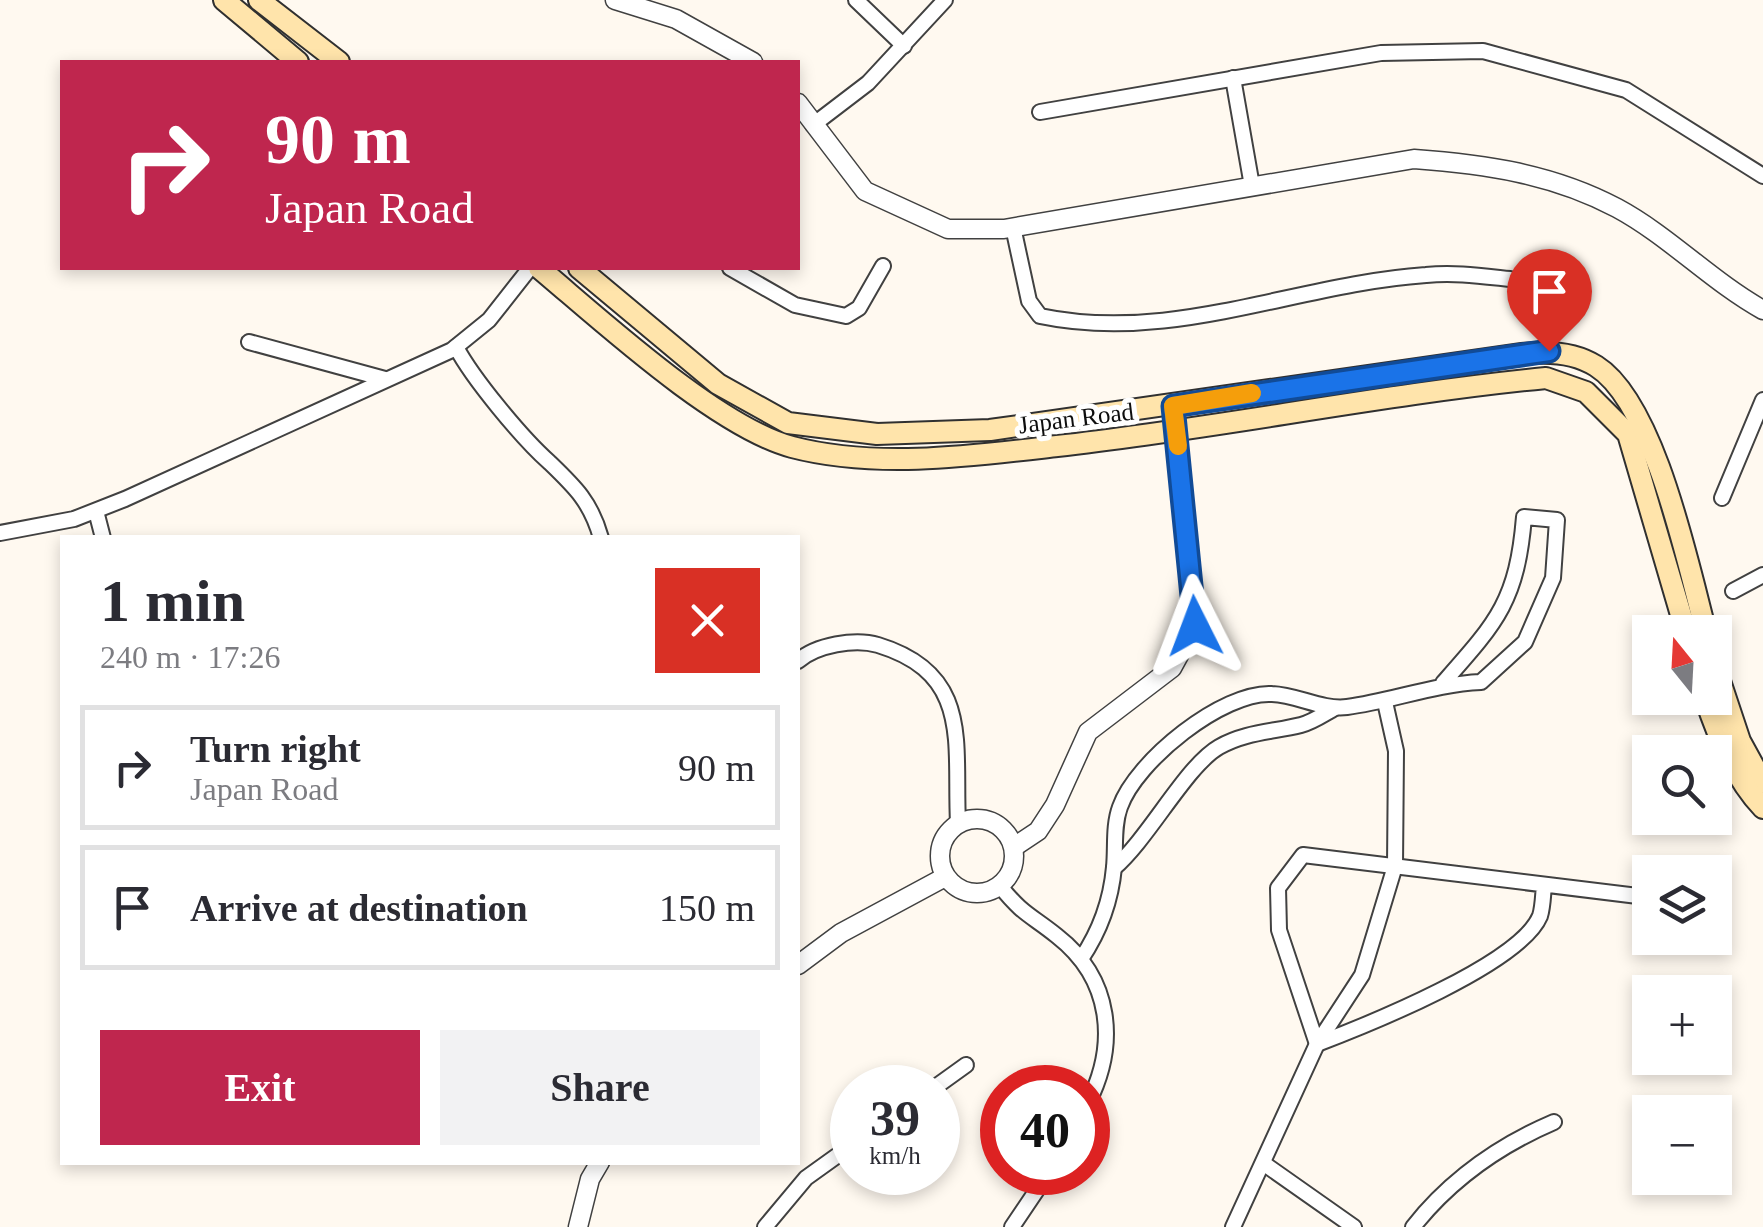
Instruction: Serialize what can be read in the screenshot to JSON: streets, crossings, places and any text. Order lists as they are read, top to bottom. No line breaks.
{"streets":{"main road":["Japan Road"]},"north":"top","page":{"turn":["90 m","Japan Road"],"heading":["1 min","240 m · 17:26"],"map_buttons":["+","−"],"list":[{"name":"Turn right","note":"Japan Road","value":"90 m"},{"name":"Arrive at destination","value":"150 m"}],"buttons":["Exit","Share"],"speed":"39 km/h","limit":"40"}}
